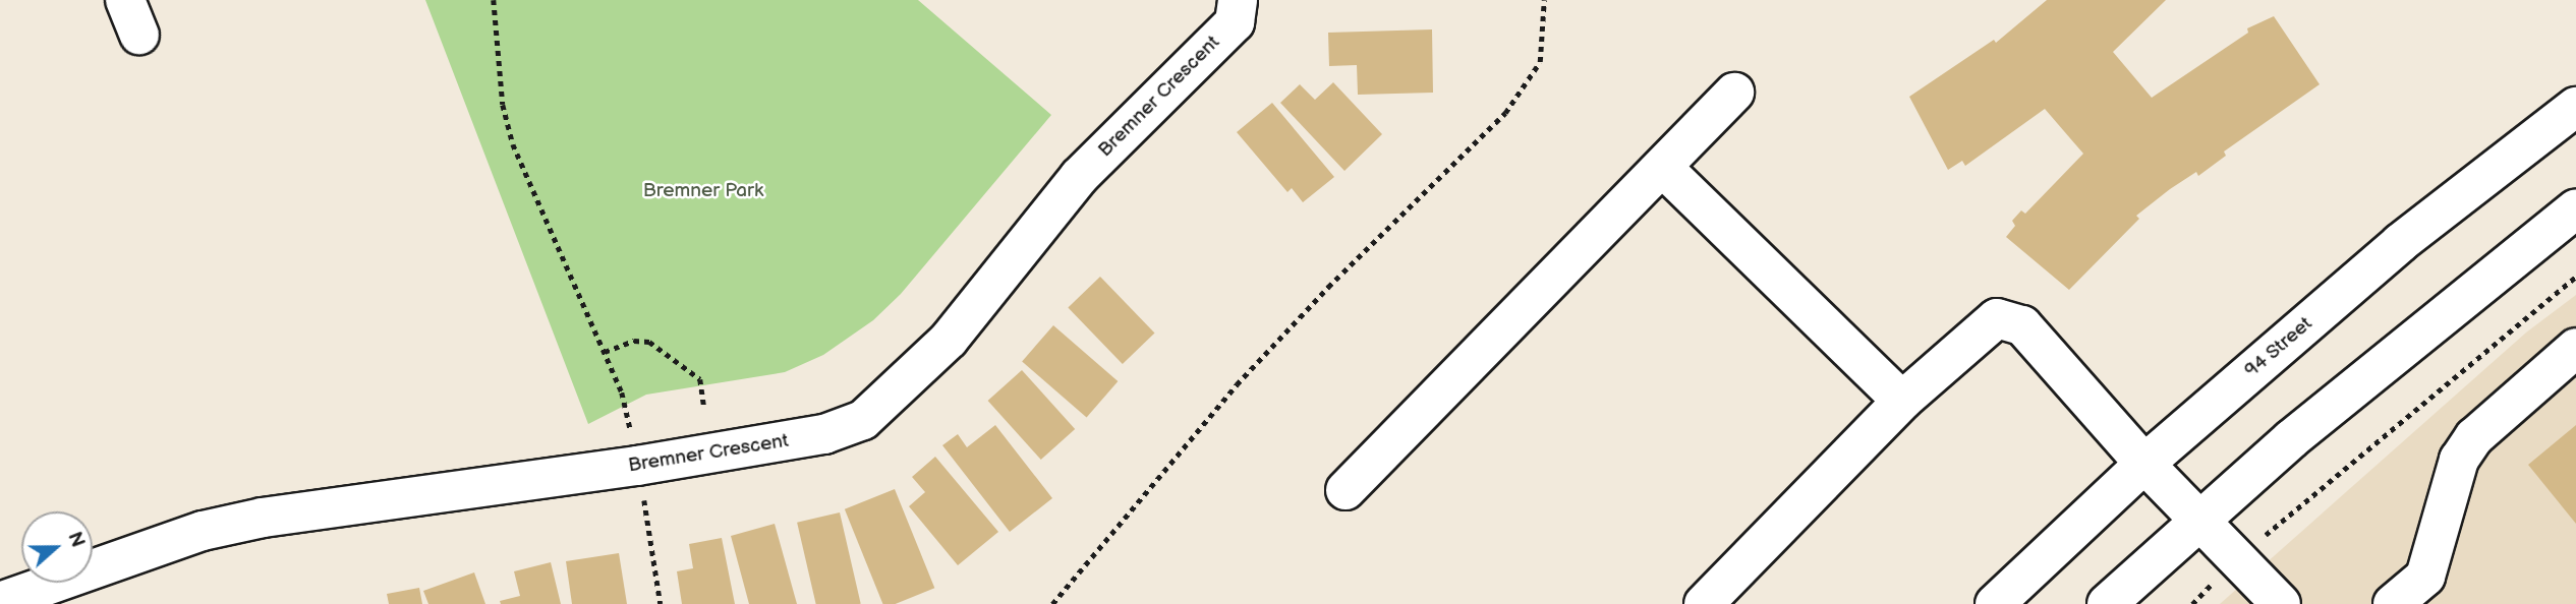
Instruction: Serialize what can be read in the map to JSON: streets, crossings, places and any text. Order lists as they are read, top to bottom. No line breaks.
{"streets":{"street":["Bremner Crescent","94 Street"]},"parks":["Bremner Park"],"north":"right"}
